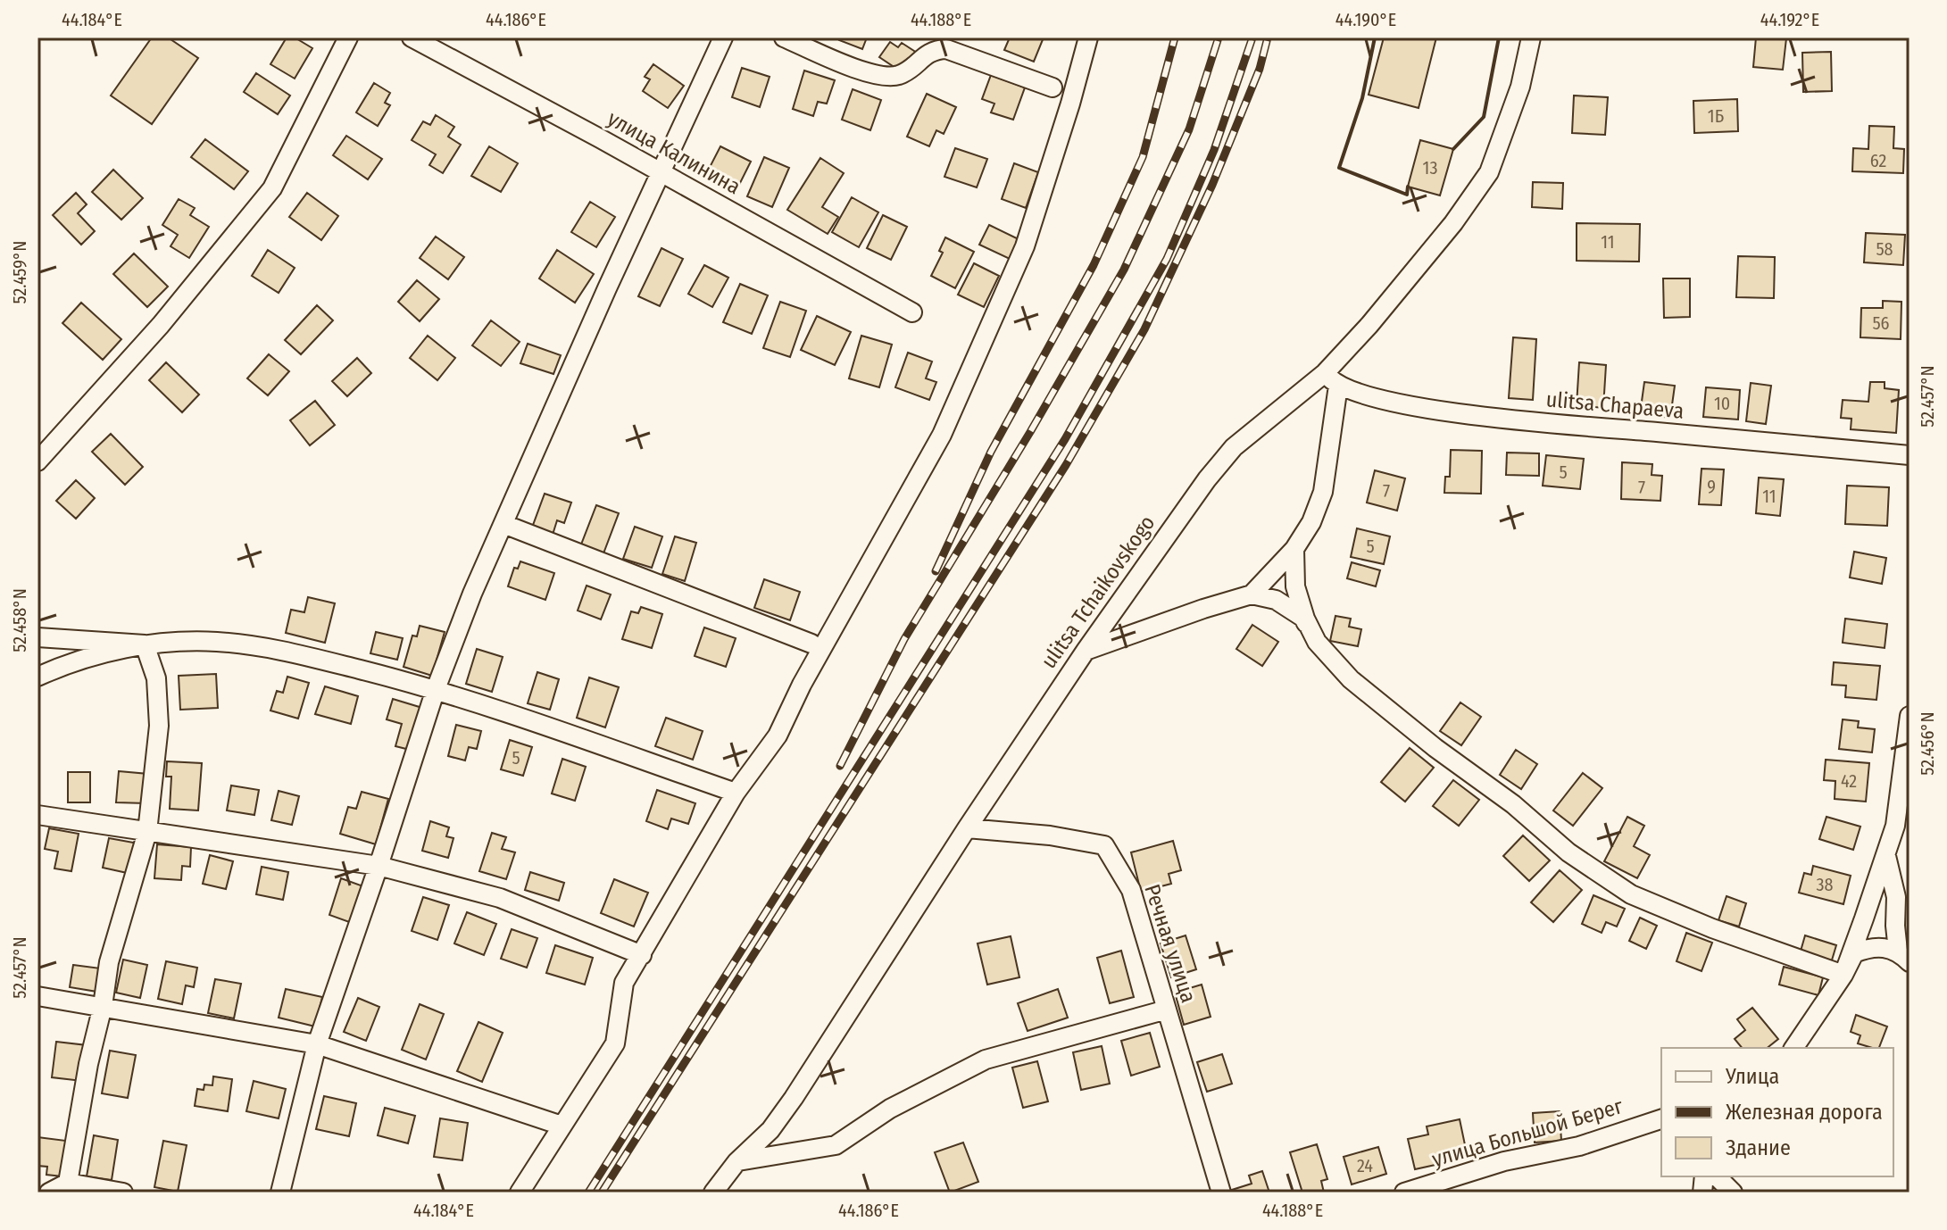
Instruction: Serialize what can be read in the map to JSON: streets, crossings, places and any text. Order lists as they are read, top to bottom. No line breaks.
{"streets":{"street":["улица Калинина","ulitsa Chapaeva","ulitsa Tchaikovskogo","Речная улица","улица Большой Берег"]},"crossings":[["ulitsa Chapaeva","ulitsa Tchaikovskogo"],["ulitsa Tchaikovskogo","Речная улица"]],"house_numbers":["1Б","62","13","11","58","56","10","5","9","7","7","11","5","5","42","38","24"],"legend":["Улица","Железная дорога","Здание"],"coordinates":["44.184°E","44.186°E","44.188°E","44.190°E","44.192°E","52.459°N","52.457°N","52.458°N","52.456°N"]}
